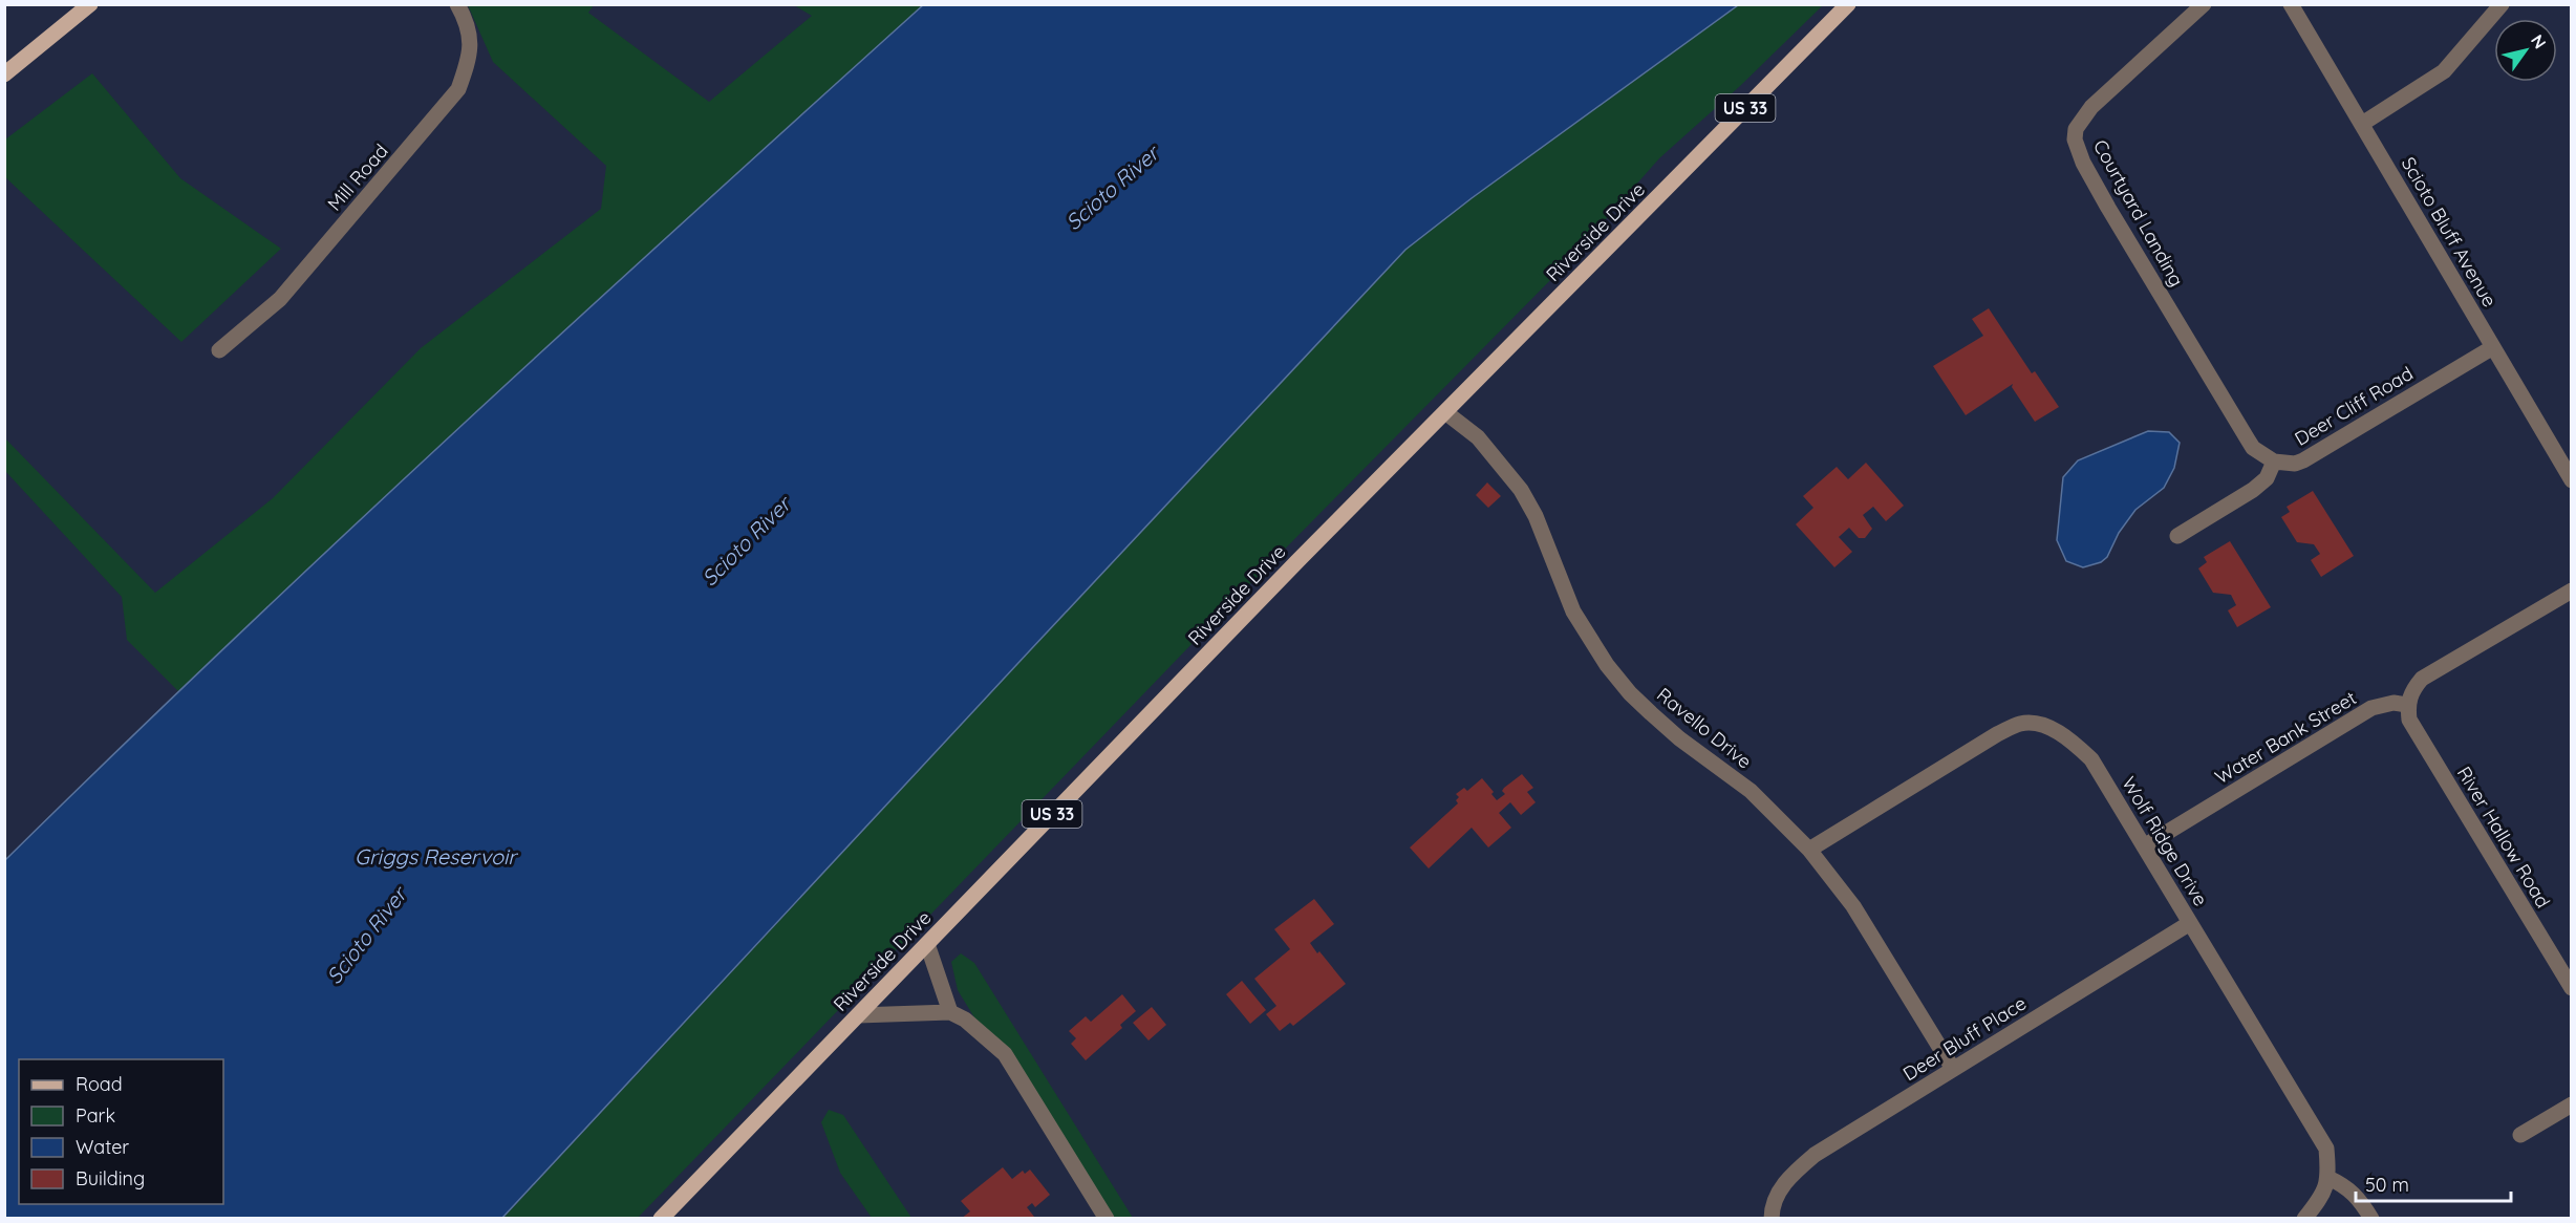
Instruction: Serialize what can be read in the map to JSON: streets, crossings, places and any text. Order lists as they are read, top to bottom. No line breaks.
{"streets":{"main road":["US 33","Riverside Drive"],"street":["Mill Road","Courtyard Landing","Scioto Bluff Avenue","Deer Cliff Road","Ravello Drive","Water Bank Street","River Hallow Road","Wolf Ridge Drive","Deer Bluff Place"]},"crossings":[["Courtyard Landing","Deer Cliff Road"],["Riverside Drive","Ravello Drive"],["Scioto Bluff Avenue","Deer Cliff Road"],["Ravello Drive","Wolf Ridge Drive"],["Ravello Drive","Deer Bluff Place"],["Water Bank Street","River Hallow Road"],["Water Bank Street","Wolf Ridge Drive"],["Wolf Ridge Drive","Deer Bluff Place"]],"water":["Scioto River","Griggs Reservoir"],"legend":["Road","Park","Water","Building"],"scale_bar":"50 m","north":"top right"}
